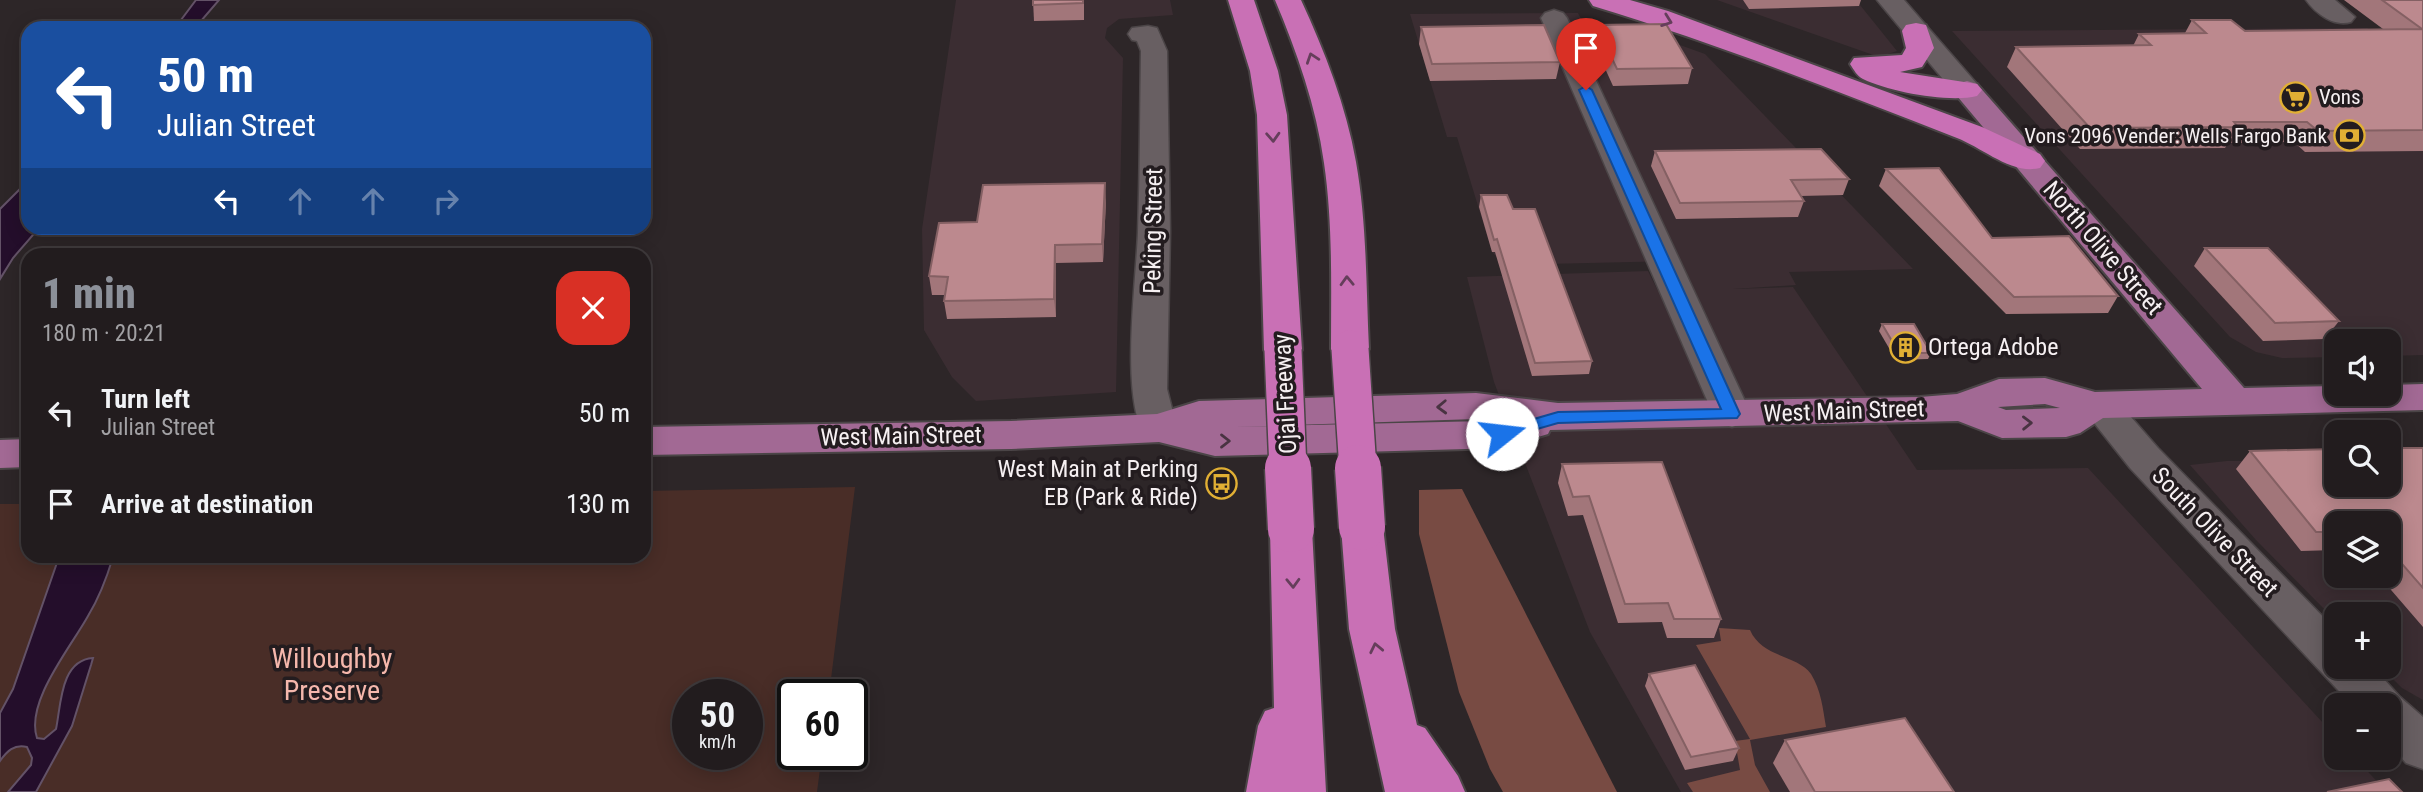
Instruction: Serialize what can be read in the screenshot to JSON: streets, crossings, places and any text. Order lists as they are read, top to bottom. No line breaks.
{"streets":{"highway":["Ojai Freeway"],"main road":["North Olive Street","West Main Street"],"street":["Peking Street","South Olive Street"]},"crossings":[["Peking Street","West Main Street"],["North Olive Street","West Main Street"],["West Main Street","South Olive Street"]],"parks":["Willoughby Preserve"],"places":{"supermarket":["Vons"],"bank":["Vons 2096 Vender: Wells Fargo Bank"],"building":["Ortega Adobe"],"bus stop":["West Main at Perking EB (Park & Ride)"]},"page":{"turn":["50 m","Julian Street"],"heading":["1 min","180 m · 20:21"],"map_buttons":["+","−"],"list":[{"name":"Turn left","note":"Julian Street","value":"50 m"},{"name":"Arrive at destination","value":"130 m"}],"speed":"50 km/h","limit":"60"}}
